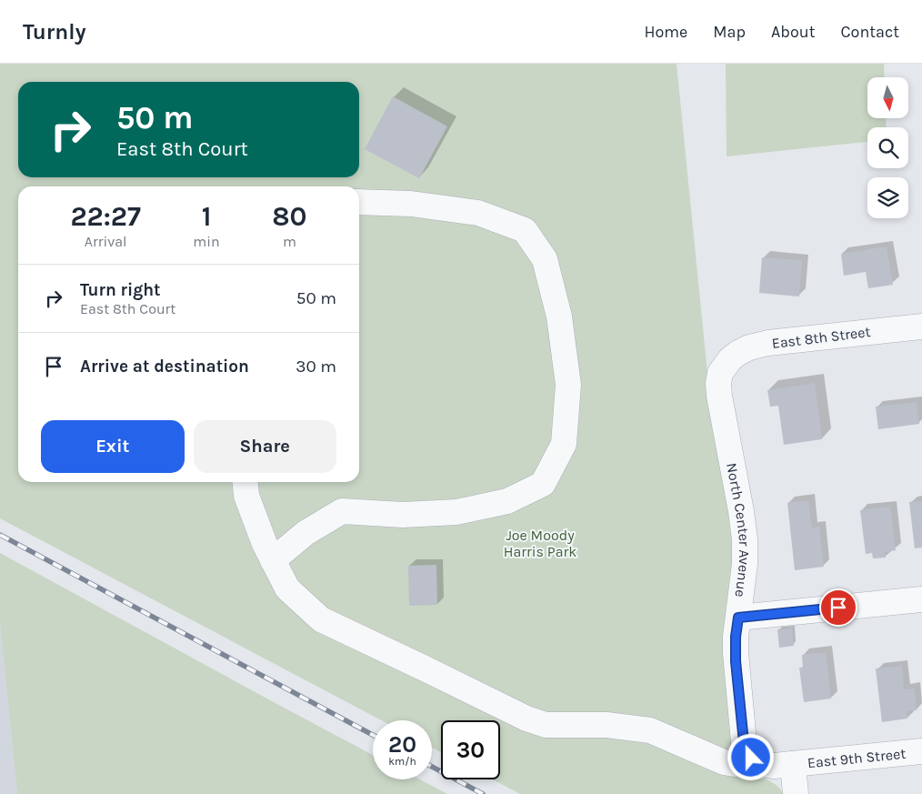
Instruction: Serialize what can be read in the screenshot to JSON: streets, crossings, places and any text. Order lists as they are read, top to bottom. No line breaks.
{"streets":{"street":["East 8th Street","North Center Avenue","East 9th Street"]},"crossings":[["East 8th Street","North Center Avenue"]],"parks":["Joe Moody Harris Park"],"north":"bottom","page":{"header":"Turnly","nav":["Home","Map","About","Contact"],"turn":["50 m","East 8th Court"],"eta":["22:27","Arrival","1","min","80","m"],"list":[{"name":"Turn right","note":"East 8th Court","value":"50 m"},{"name":"Arrive at destination","value":"30 m"}],"buttons":["Exit","Share"],"speed":"20 km/h","limit":"30"}}
